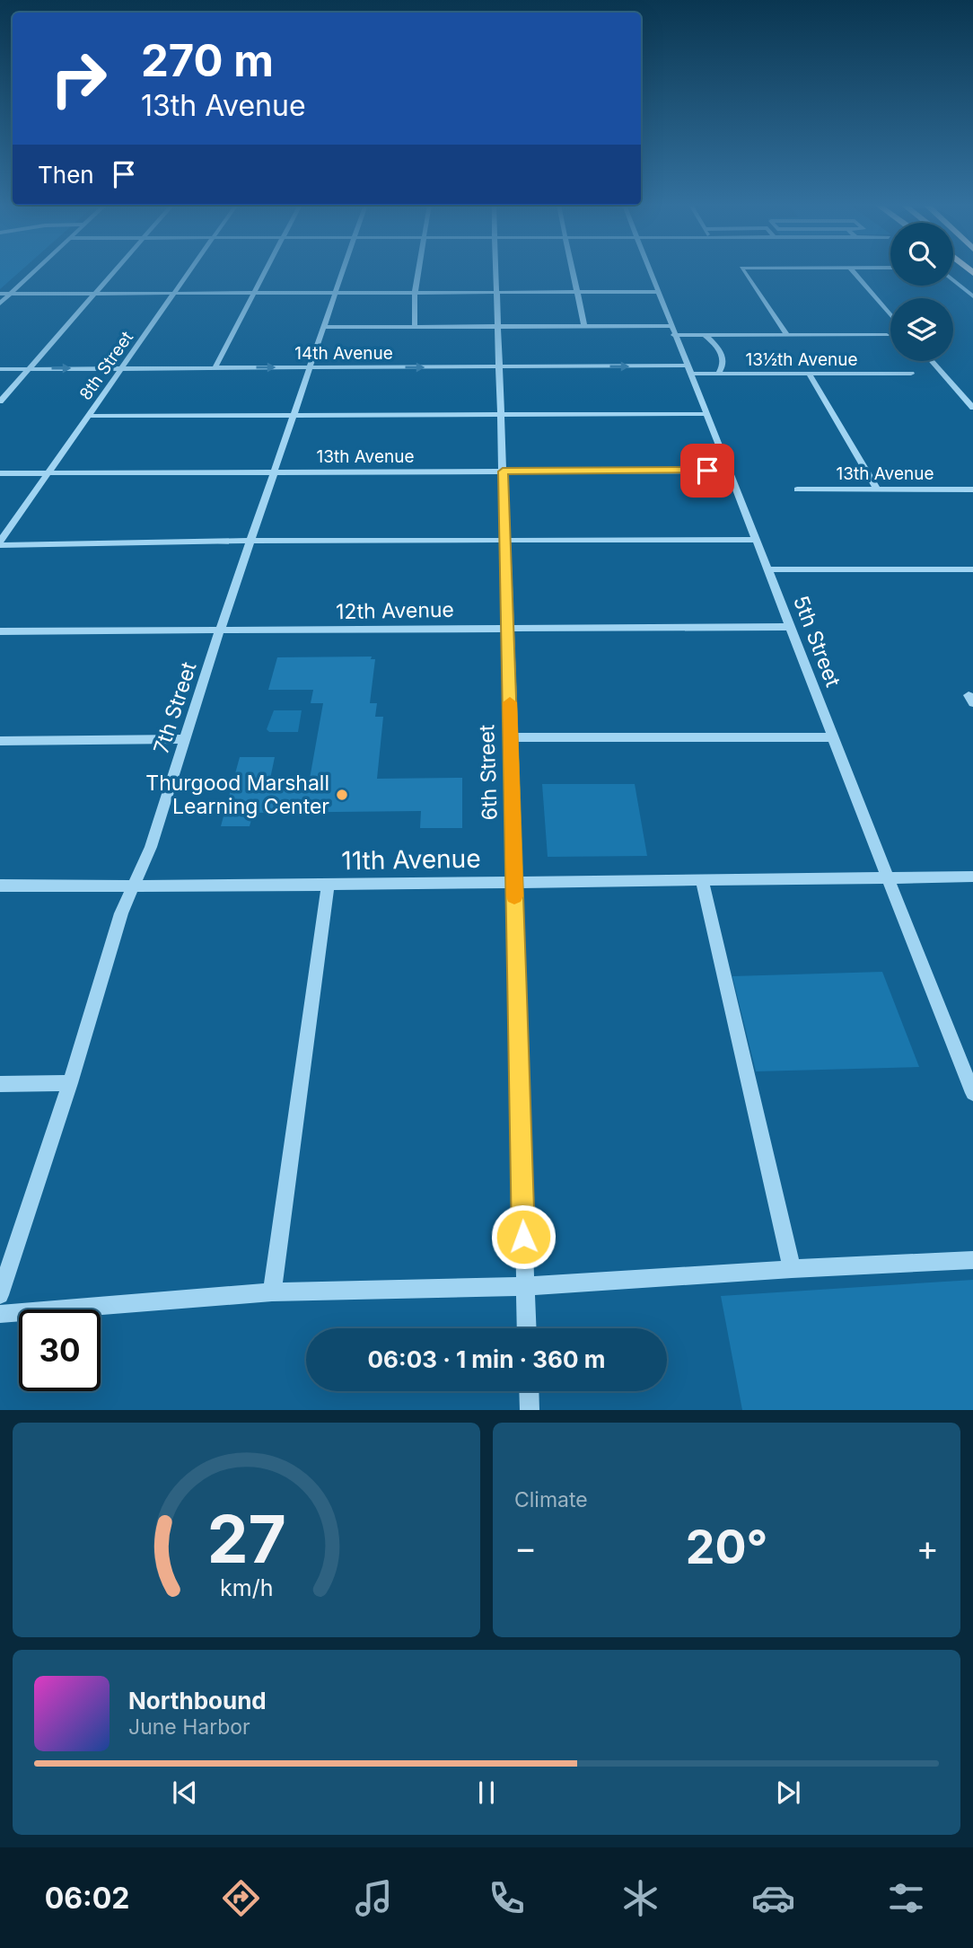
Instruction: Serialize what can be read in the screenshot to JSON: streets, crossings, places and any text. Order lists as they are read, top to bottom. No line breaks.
{"streets":{"street":["14th Avenue","13½th Avenue","8th Street","13th Avenue","12th Avenue","5th Street","7th Street","6th Street","11th Avenue"]},"crossings":[["14th Avenue","13½th Avenue"],["14th Avenue","8th Street"],["14th Avenue","5th Street"],["14th Avenue","7th Street"],["14th Avenue","6th Street"],["13½th Avenue","5th Street"],["8th Street","13th Avenue"],["13th Avenue","5th Street"],["13th Avenue","7th Street"],["13th Avenue","6th Street"],["12th Avenue","5th Street"],["12th Avenue","7th Street"],["12th Avenue","6th Street"],["5th Street","11th Avenue"],["7th Street","11th Avenue"],["6th Street","11th Avenue"]],"places":["Thurgood Marshall Learning Center"],"page":{"turn":["270 m","13th Avenue"],"then":"Then","limit":"30","trip":"06:03 · 1 min · 360 m","tile":"Climate","heat":["−","20°","+"],"song":["Northbound","June Harbor"],"tabs":"06:02","gauge":["27","km/h"]}}
